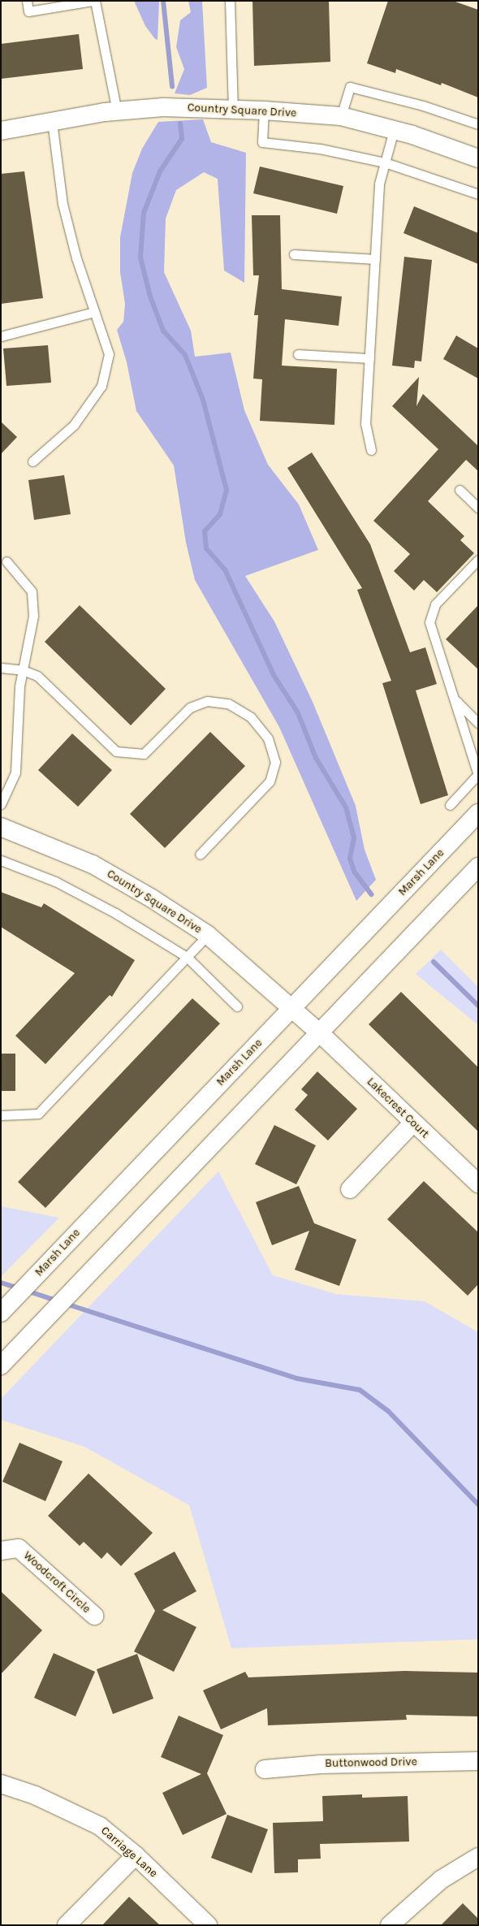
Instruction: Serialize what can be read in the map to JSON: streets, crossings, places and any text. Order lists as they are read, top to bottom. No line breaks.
{"streets":{"street":["Country Square Drive","Marsh Lane","Lakecrest Court","Woodcroft Circle","Buttonwood Drive","Carriage Lane"]},"crossings":[["Country Square Drive","Marsh Lane"],["Country Square Drive","Lakecrest Court"]]}
